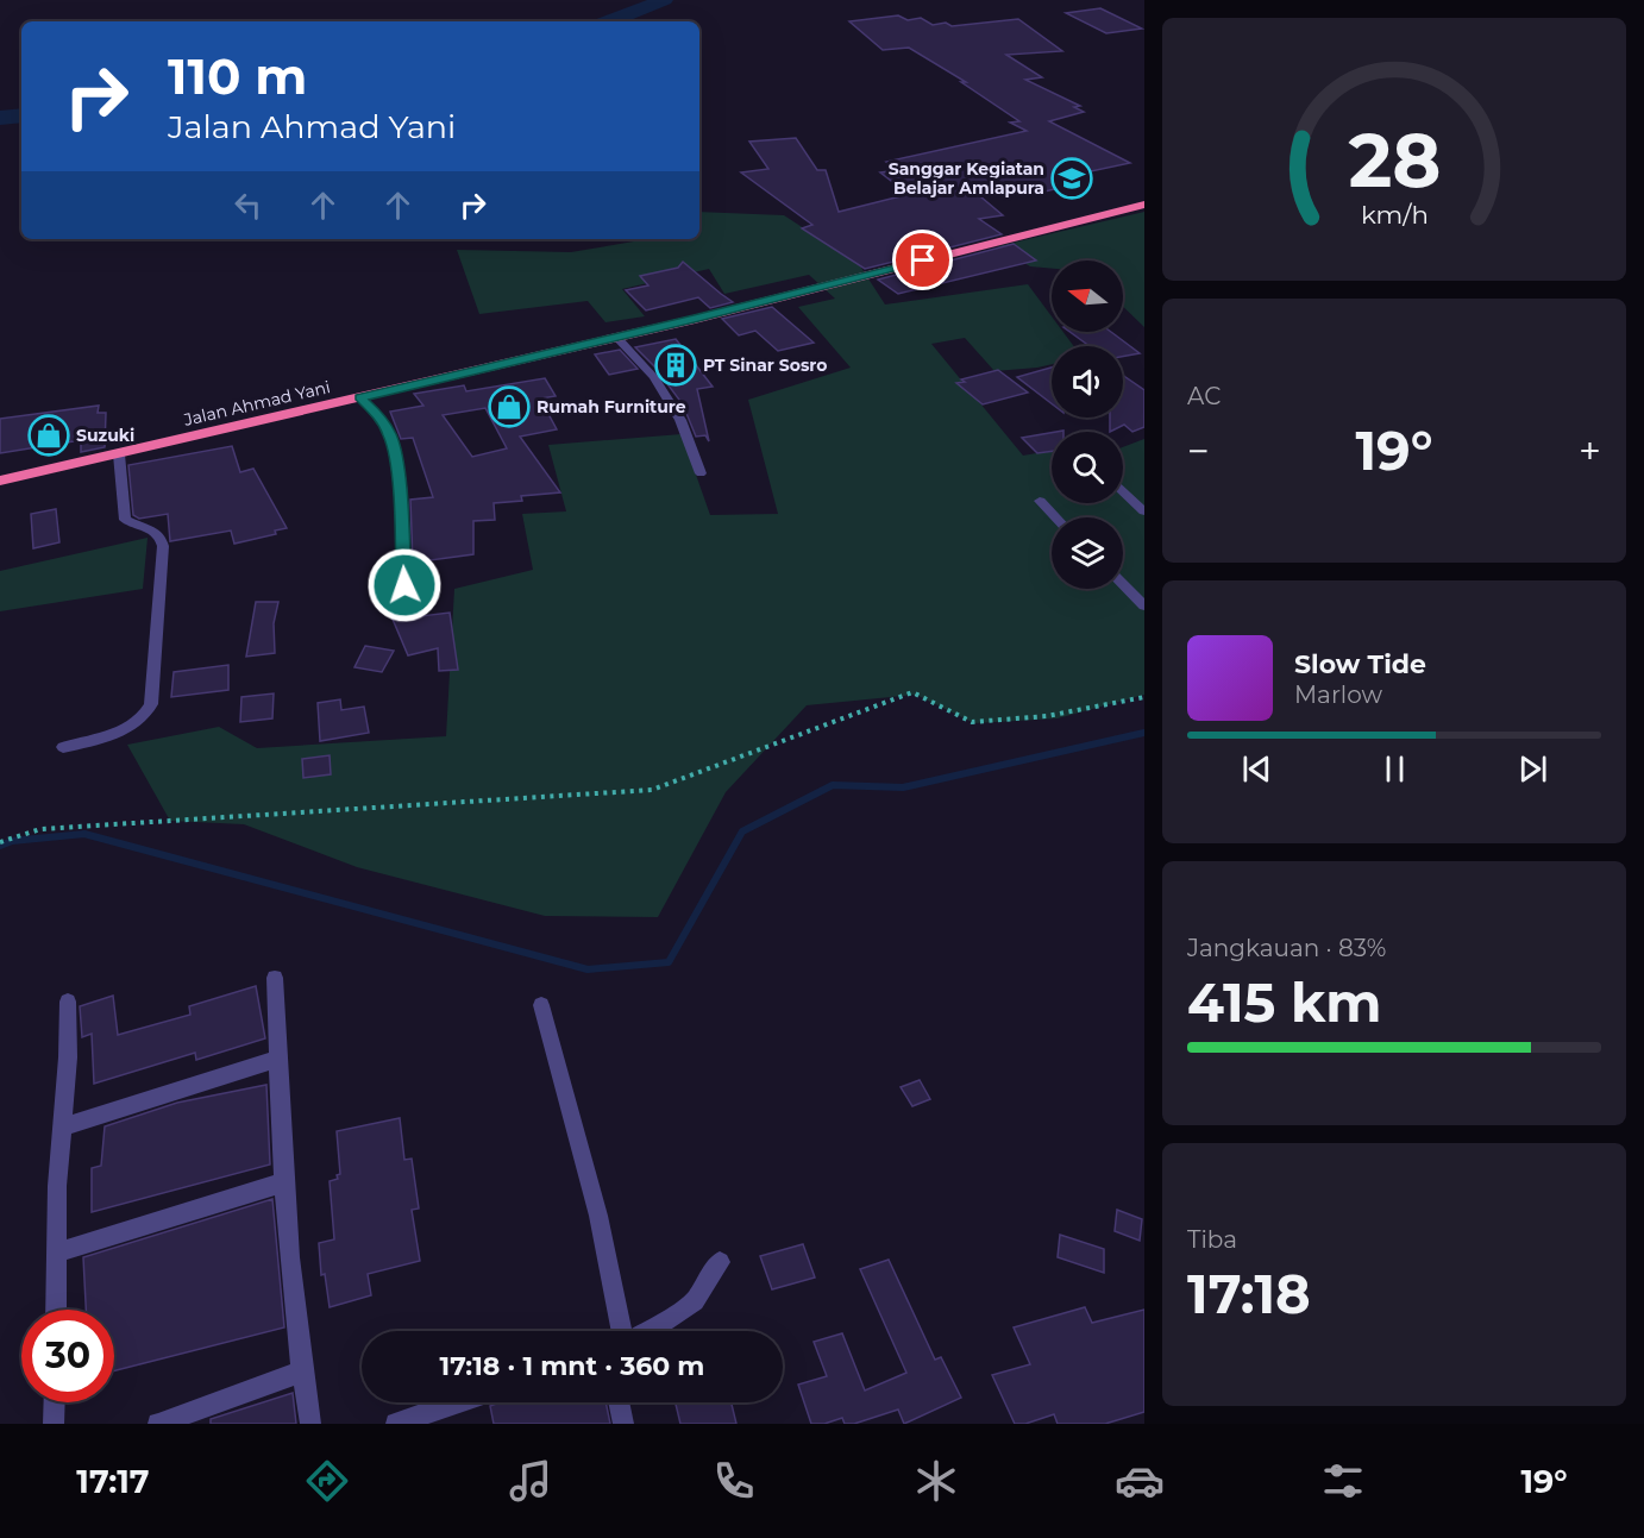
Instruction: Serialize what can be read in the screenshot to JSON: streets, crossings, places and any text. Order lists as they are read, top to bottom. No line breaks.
{"streets":{"highway":["Jalan Ahmad Yani"]},"places":{"school or university":["Sanggar Kegiatan Belajar Amlapura"],"building":["PT Sinar Sosro"],"shop":["Rumah Furniture","Suzuki"]},"north":"left","page":{"turn":["110 m","Jalan Ahmad Yani"],"tile":["AC",["Jangkauan · 83%","415 km"],["Tiba","17:18"]],"heat":["−","19°","+"],"song":["Slow Tide","Marlow"],"limit":"30","trip":"17:18 · 1 mnt · 360 m","tabs":["17:17","19°"],"gauge":["28","km/h"]}}
